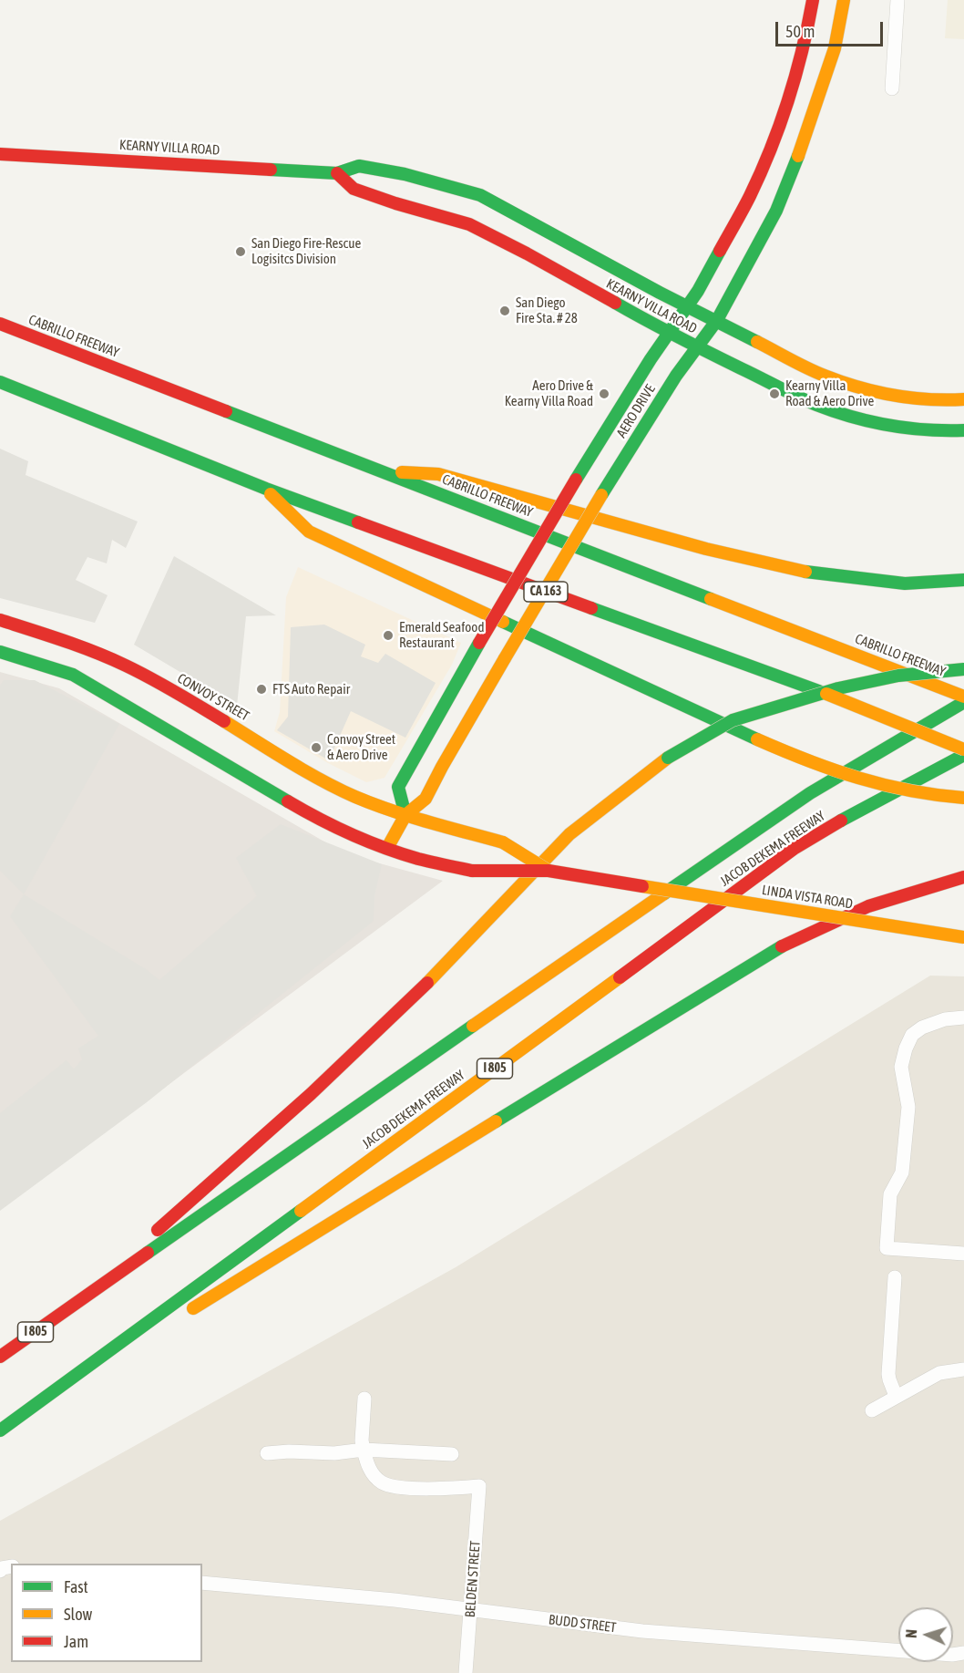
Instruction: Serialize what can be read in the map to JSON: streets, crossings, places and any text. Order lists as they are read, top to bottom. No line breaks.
{"streets":{"main road":["KEARNY VILLA ROAD","CABRILLO FREEWAY","AERO DRIVE","CA 163","CONVOY STREET","JACOB DEKEMA FREEWAY","LINDA VISTA ROAD","I 805"],"street":["BELDEN STREET","BUDD STREET"]},"crossings":[["KEARNY VILLA ROAD","AERO DRIVE"],["AERO DRIVE","CONVOY STREET"],["AERO DRIVE","LINDA VISTA ROAD"],["CONVOY STREET","LINDA VISTA ROAD"],["BELDEN STREET","BUDD STREET"]],"places":["San Diego Fire-Rescue Logisitcs Division","San Diego Fire Sta. # 28","Aero Drive & Kearny Villa Road","Kearny Villa Road & Aero Drive","Emerald Seafood Restaurant","FTS Auto Repair","Convoy Street & Aero Drive"],"legend":["Fast","Slow","Jam"],"scale_bar":"50 m","north":"left"}
